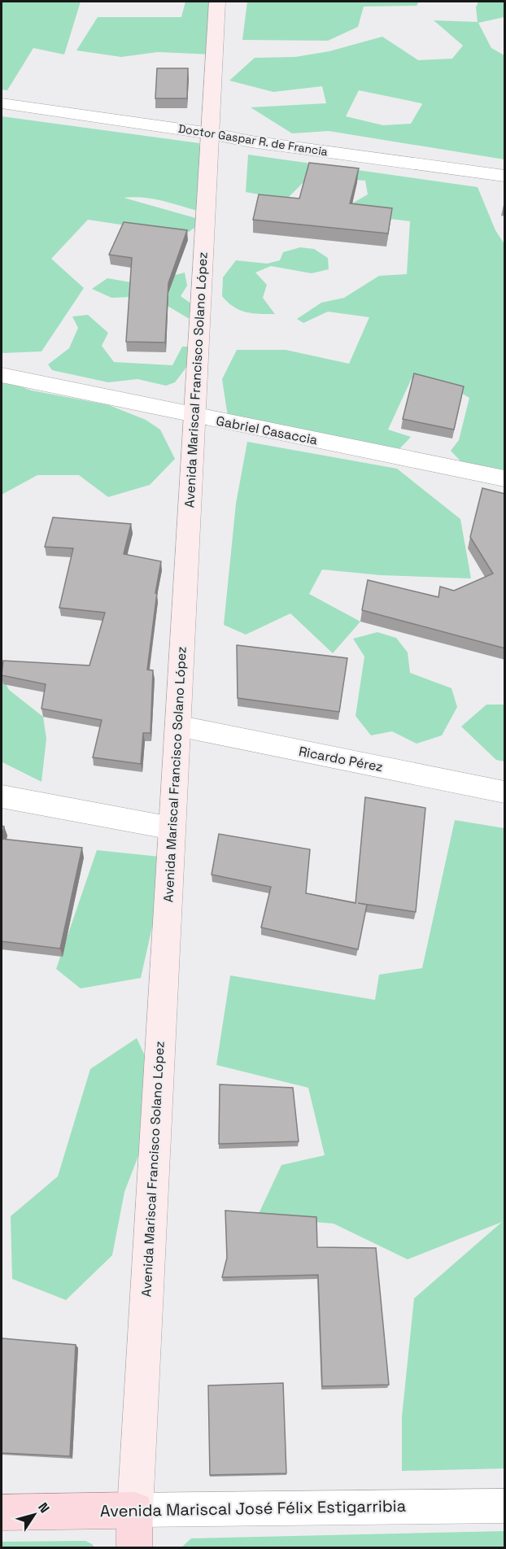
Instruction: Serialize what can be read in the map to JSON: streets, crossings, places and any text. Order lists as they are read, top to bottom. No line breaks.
{"streets":{"main road":["Avenida Mariscal Francisco Solano López","Avenida Mariscal José Félix Estigarribia"],"street":["Doctor Gaspar R. de Francia","Gabriel Casaccia","Ricardo Pérez"]},"crossings":[["Doctor Gaspar R. de Francia","Avenida Mariscal Francisco Solano López"],["Avenida Mariscal Francisco Solano López","Gabriel Casaccia"],["Avenida Mariscal Francisco Solano López","Ricardo Pérez"],["Avenida Mariscal Francisco Solano López","Avenida Mariscal José Félix Estigarribia"]],"north":"top right"}
